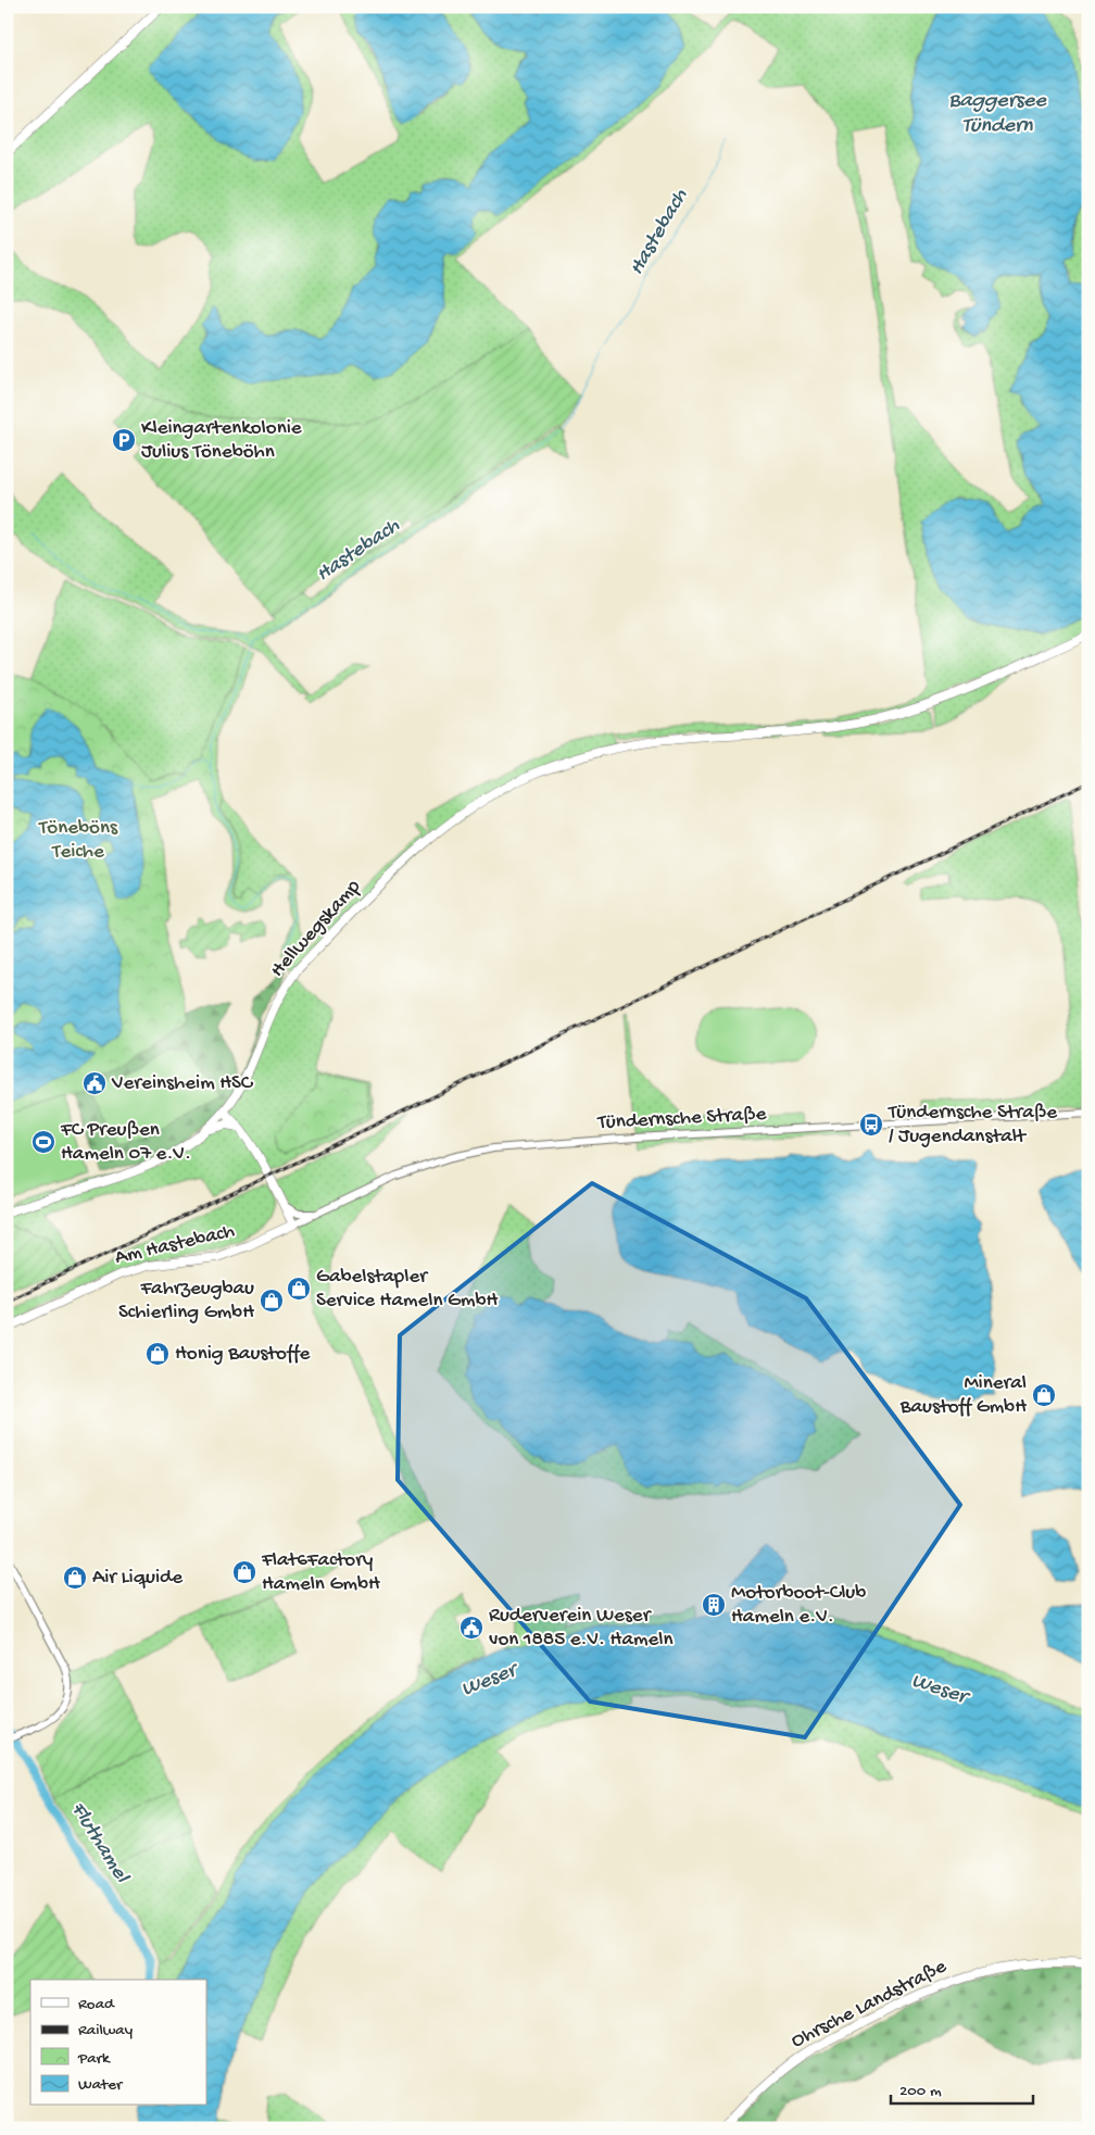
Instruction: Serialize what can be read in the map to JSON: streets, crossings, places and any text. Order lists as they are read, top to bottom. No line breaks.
{"streets":{"main road":["Hellwegskamp","Am Hastebach","Ohrsche Landstraße"],"street":["Tündernsche Straße"]},"crossings":[["Tündernsche Straße","Am Hastebach"]],"water":["Baggersee Tündern","Hastebach","Weser","Fluthamel"],"parks":["Töneböns Teiche"],"places":{"parking":["Kleingartenkolonie Julius Töneböhn"],"public building":["Vereinsheim HSC","Ruderverein Weser von 1885 e.V. Hameln"],"bus stop":["Tündernsche Straße / Jugendanstalt"],"sports":["FC Preußen Hameln 07 e.V."],"shop":["Gabelstapler Service Hameln GmbH","Fahrzeugbau Schierling GmbH","Honig Baustoffe","Mineral Baustoff GmbH","Flat6Factory Hameln GmbH","Air Liquide"],"building":["Motorboot-Club Hameln e.V."]},"legend":["Road","Railway","Park","Water"],"scale_bar":"200 m"}
